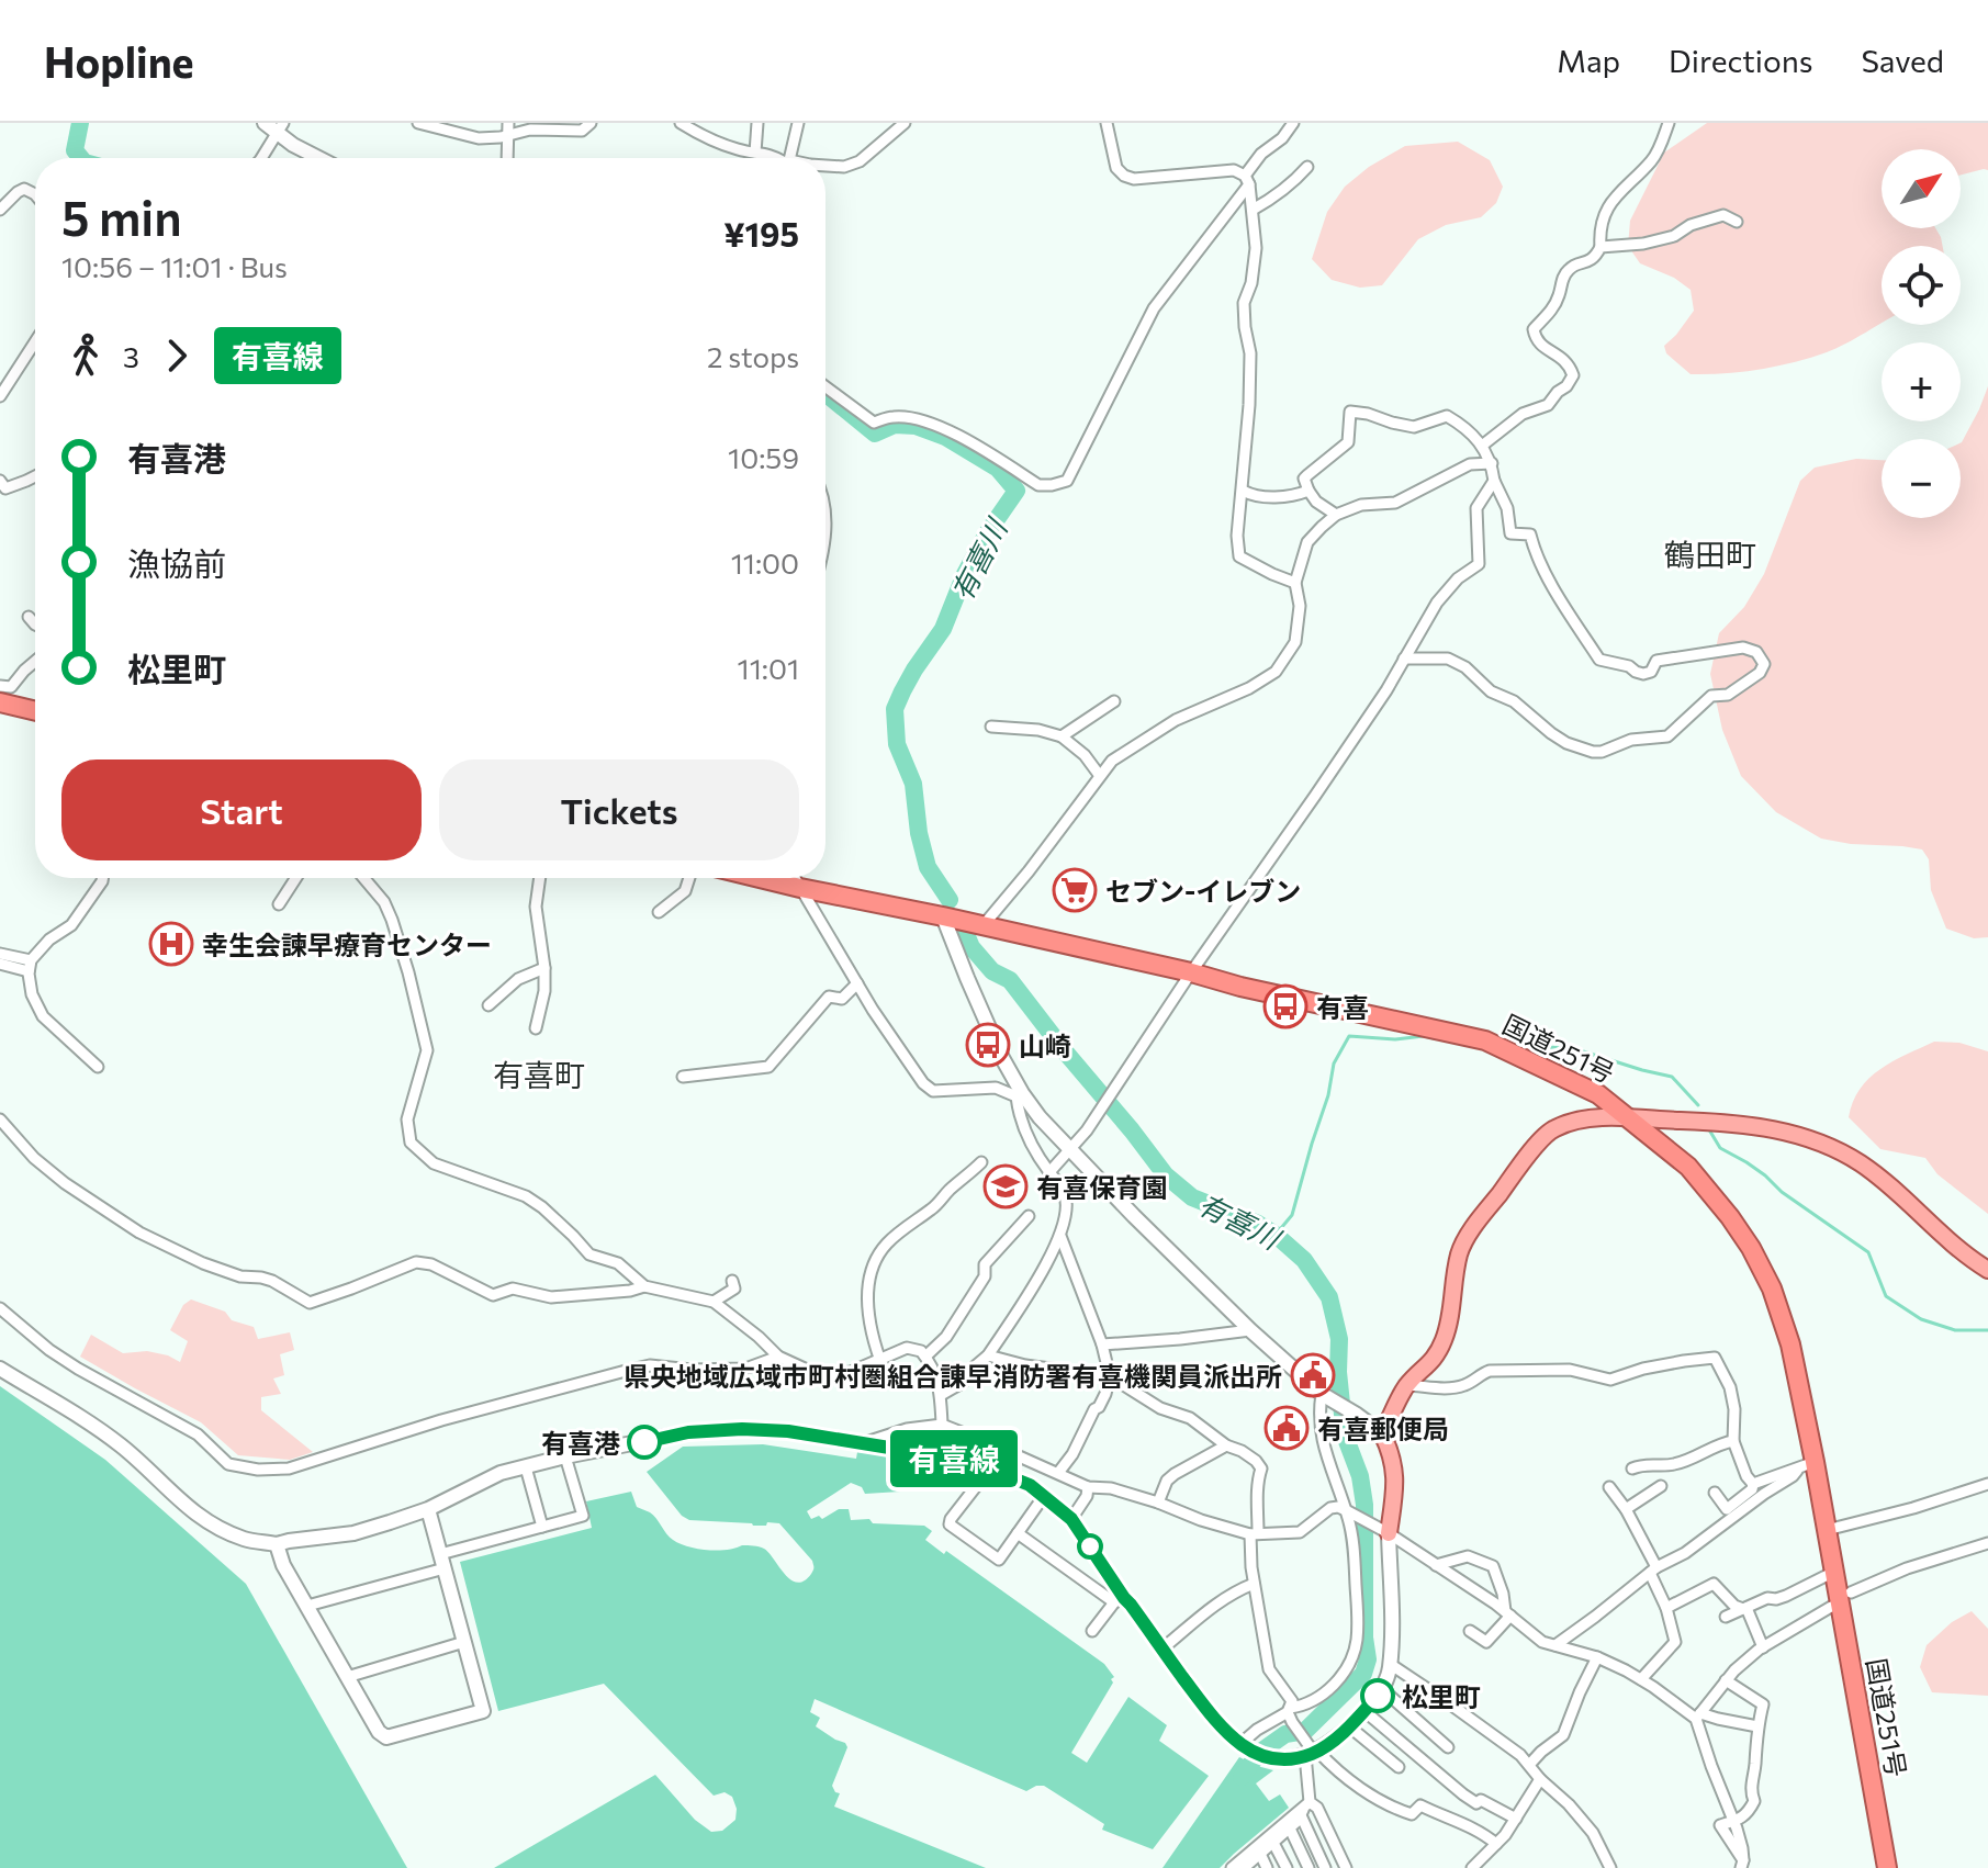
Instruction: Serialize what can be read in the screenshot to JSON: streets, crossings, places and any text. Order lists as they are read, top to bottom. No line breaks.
{"streets":{"highway":["国道251号"]},"districts":["鶴田町","有喜町"],"water":["有喜川"],"places":{"supermarket":["セブン-イレブン"],"hospital":["幸生会諫早療育センター"],"bus stop":["有喜","山崎"],"school or university":["有喜保育園"],"public building":["県央地域広域市町村圏組合諌早消防署有喜機関員派出所","有喜郵便局"],"other":["有喜港","松里町"]},"lines":["bus line 有喜線"],"north":"top right","page":{"header":"Hopline","nav":["Map","Directions","Saved"],"on_map":"有喜線","map_buttons":["+","−"],"heading":["5 min","10:56 – 11:01 · Bus","¥195"],"legs":["3","有喜線","2 stops"],"list":[{"name":"有喜港","value":"10:59"},{"name":"漁協前","value":"11:00"},{"name":"松里町","value":"11:01"}],"buttons":["Start","Tickets"]}}
